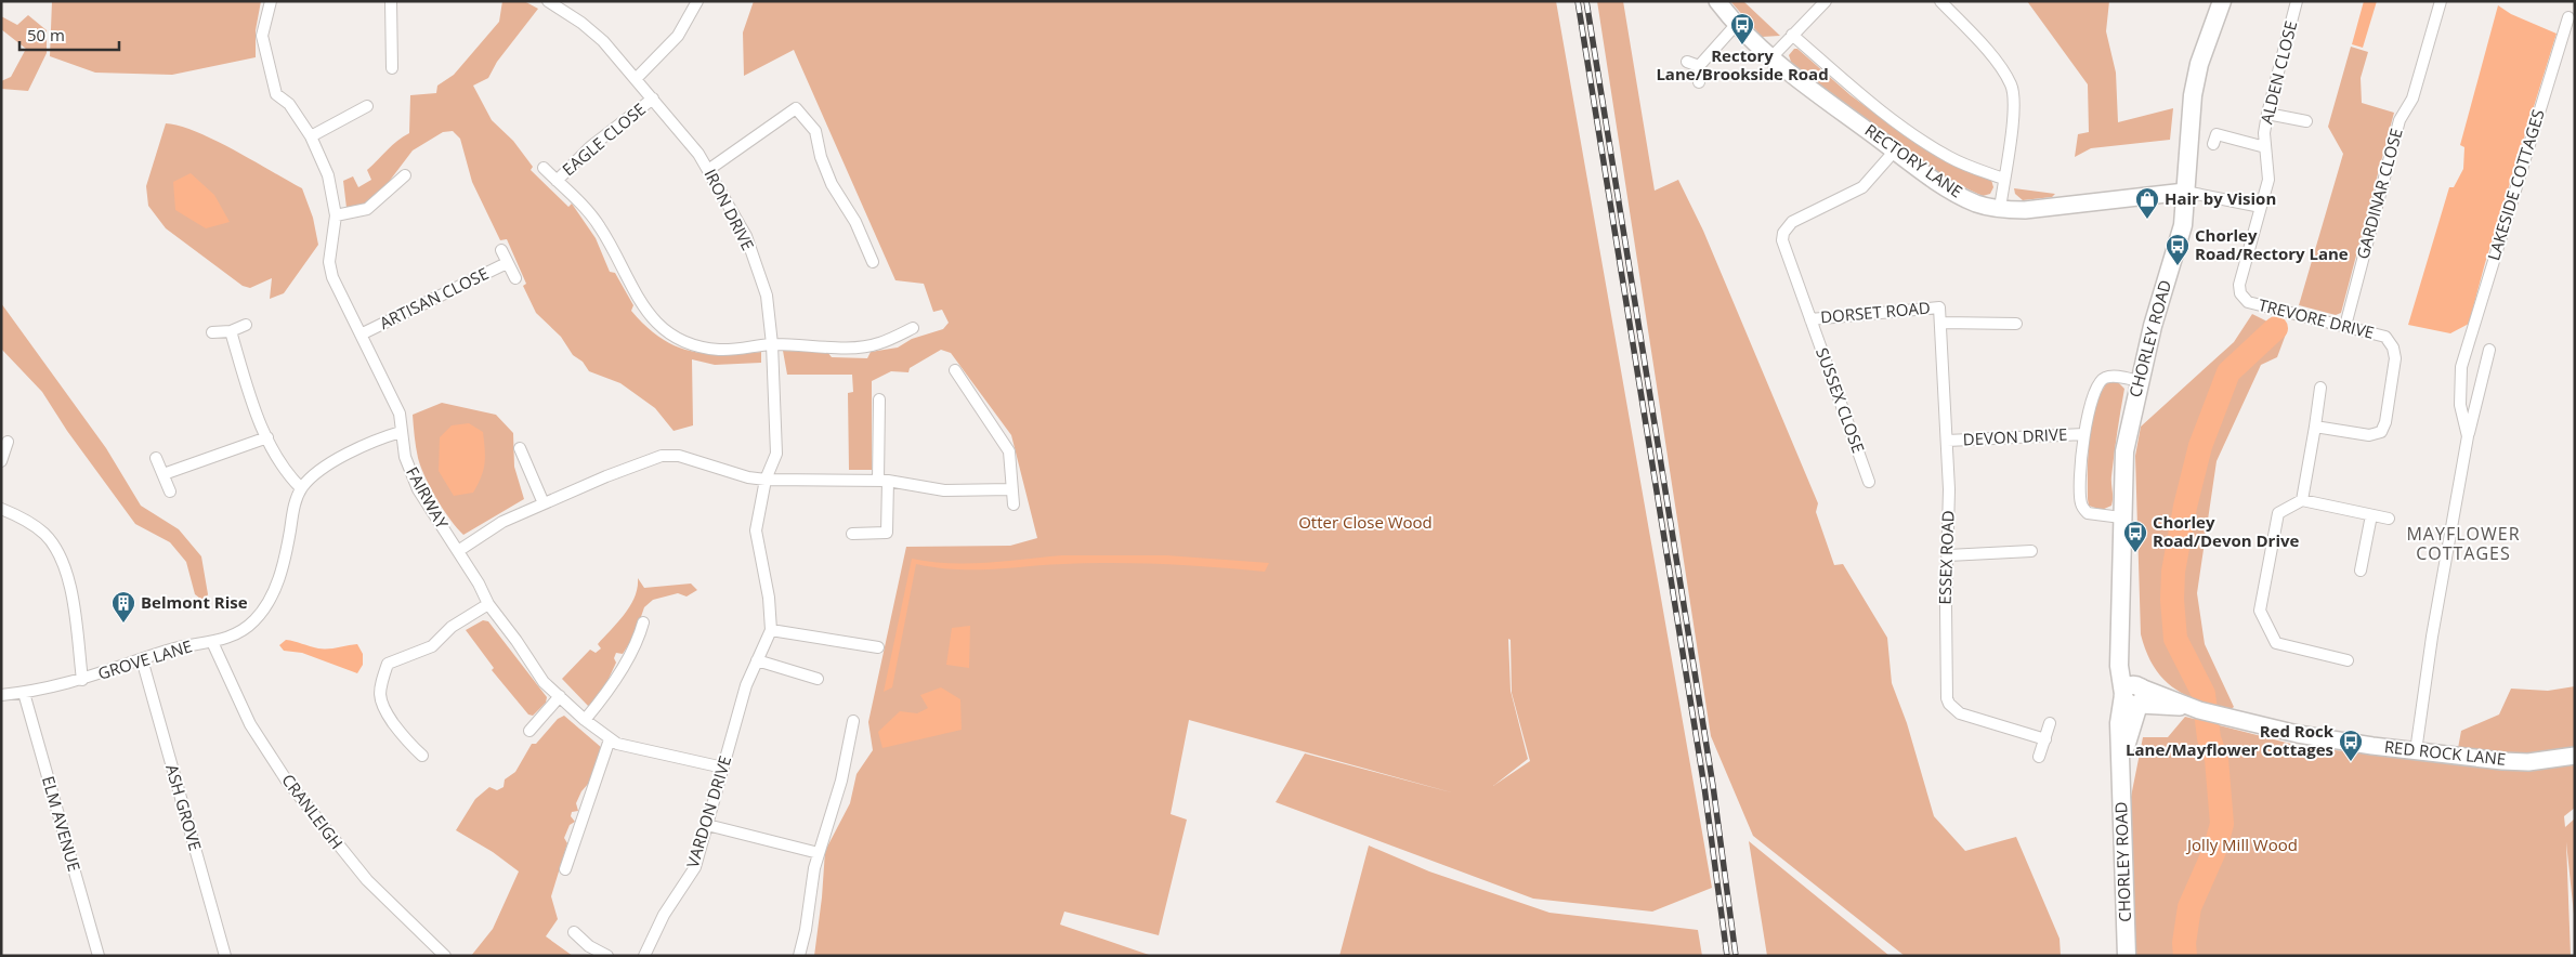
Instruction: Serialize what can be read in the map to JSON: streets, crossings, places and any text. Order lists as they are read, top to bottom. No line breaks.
{"streets":{"main road":["RECTORY LANE","CHORLEY ROAD","RED ROCK LANE"],"street":["ALDEN CLOSE","EAGLE CLOSE","LAKESIDE COTTAGES","GARDINAR CLOSE","IRON DRIVE","ARTISAN CLOSE","DORSET ROAD","TREVORE DRIVE","SUSSEX CLOSE","DEVON DRIVE","FAIRWAY","ESSEX ROAD","GROVE LANE","ASH GROVE","CRANLEIGH","VARDON DRIVE","ELM AVENUE"]},"crossings":[["ALDEN CLOSE","TREVORE DRIVE"],["EAGLE CLOSE","IRON DRIVE"],["RECTORY LANE","CHORLEY ROAD"],["RECTORY LANE","SUSSEX CLOSE"],["GARDINAR CLOSE","TREVORE DRIVE"],["IRON DRIVE","VARDON DRIVE"],["ARTISAN CLOSE","FAIRWAY"],["DORSET ROAD","SUSSEX CLOSE"],["DORSET ROAD","ESSEX ROAD"],["CHORLEY ROAD","DEVON DRIVE"],["CHORLEY ROAD","RED ROCK LANE"],["DEVON DRIVE","ESSEX ROAD"],["FAIRWAY","VARDON DRIVE"],["GROVE LANE","ASH GROVE"],["GROVE LANE","CRANLEIGH"],["GROVE LANE","ELM AVENUE"]],"districts":["MAYFLOWER COTTAGES"],"parks":["Otter Close Wood","Jolly Mill Wood"],"places":{"bus stop":["Rectory Lane/Brookside Road","Chorley Road/Rectory Lane","Chorley Road/Devon Drive","Red Rock Lane/Mayflower Cottages"],"shop":["Hair by Vision"],"building":["Belmont Rise"]},"scale_bar":"50 m"}
